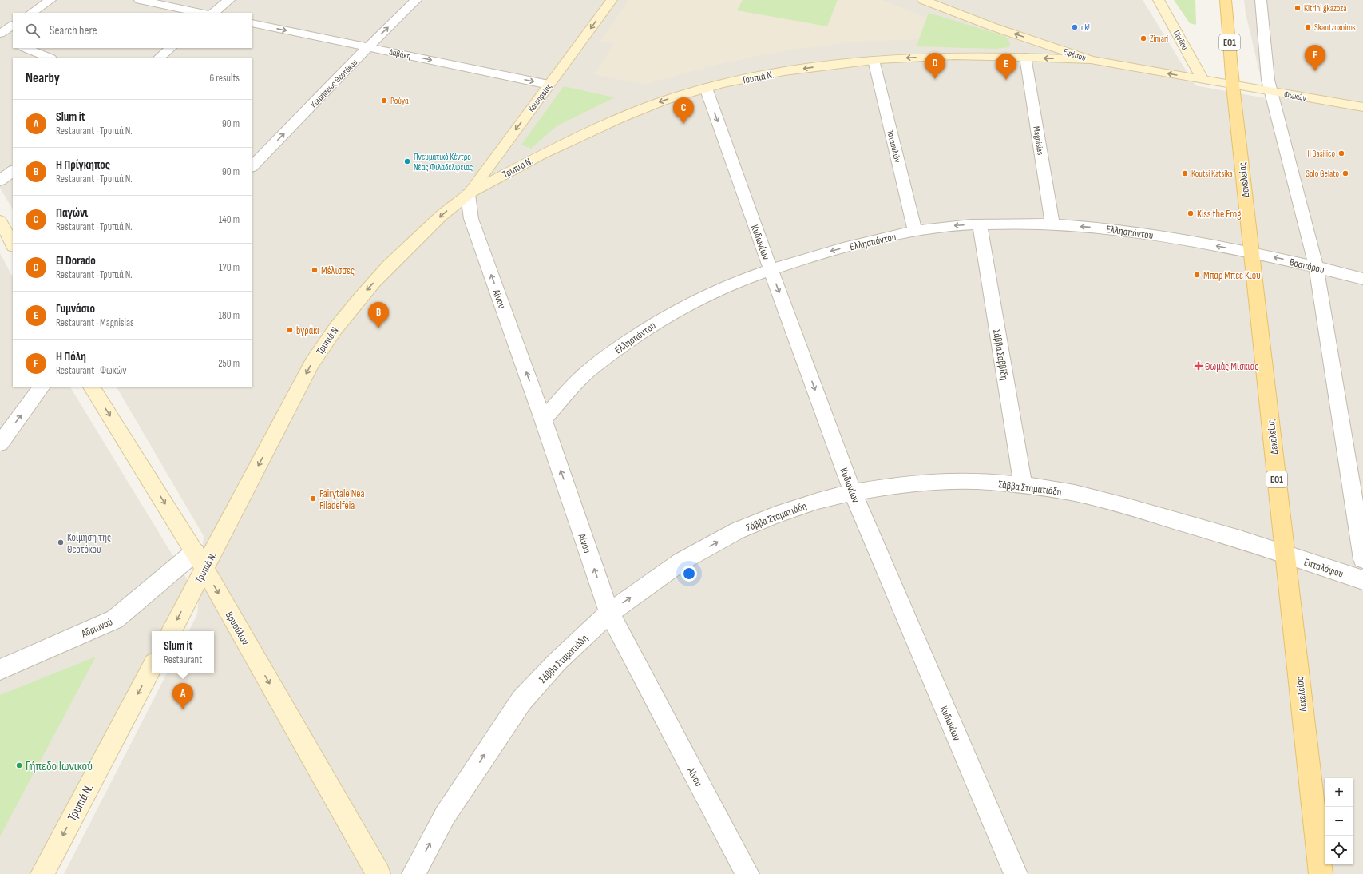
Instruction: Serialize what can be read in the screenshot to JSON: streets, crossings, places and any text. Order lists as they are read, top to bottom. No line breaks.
{"streets":{"main road":["ΕΟ1","Δεκελείας"],"street":["Πίνδου","Δαβάκη","Εφέσου","Τρυπιά Ν.","Κοιμήσεως Θεοτόκου","Φωκών","Καισαρείας","Magnisias","Ταταουλών","Ελλησπόντου","Κυδωνίων","Βοσπόρου","Αίνου","Σάββα Σαββίδη","Σάββα Σταματιάδη","Επταλόφου","Αδριανού","Βρυούλων"]},"crossings":[["Πίνδου","Εφέσου"],["Δαβάκη","Κοιμήσεως Θεοτόκου"],["Δαβάκη","Καισαρείας"],["Εφέσου","Τρυπιά Ν."],["Εφέσου","Φωκών"],["Εφέσου","Δεκελείας"],["Τρυπιά Ν.","Καισαρείας"],["Τρυπιά Ν.","Magnisias"],["Τρυπιά Ν.","Ταταουλών"],["Τρυπιά Ν.","Κυδωνίων"],["Τρυπιά Ν.","Αίνου"],["Τρυπιά Ν.","Αδριανού"],["Τρυπιά Ν.","Βρυούλων"],["Φωκών","Δεκελείας"],["Καισαρείας","Αίνου"],["Magnisias","Ελλησπόντου"],["Ταταουλών","Ελλησπόντου"],["Δεκελείας","Ελλησπόντου"],["Δεκελείας","Βοσπόρου"],["Δεκελείας","Σάββα Σταματιάδη"],["Δεκελείας","Επταλόφου"],["Ελλησπόντου","Κυδωνίων"],["Ελλησπόντου","Βοσπόρου"],["Ελλησπόντου","Αίνου"],["Ελλησπόντου","Σάββα Σαββίδη"],["Κυδωνίων","Σάββα Σταματιάδη"],["Αίνου","Σάββα Σταματιάδη"],["Σάββα Σαββίδη","Σάββα Σταματιάδη"],["Σάββα Σταματιάδη","Επταλόφου"],["Αδριανού","Βρυούλων"]],"one_way":["Δαβάκη","Εφέσου","Τρυπιά Ν.","Κοιμήσεως Θεοτόκου","Καισαρείας","Ελλησπόντου","Κυδωνίων","Βοσπόρου","Αίνου","Σάββα Σταματιάδη","Βρυούλων"],"places":{"other":["Kitrini gkazoza","ok!","Skantzoxoiros","Zimari","Ρούγα","Il Basilico","Πνευματικό Κέντρο Νέας Φιλαδέλφειας","Koutsi Katsika","Solo Gelato","Kiss the Frog","Μέλισσες","Μπαρ Μπεε Κιου","byράκι","Fairytale Nea Filadelfeia","Κοίμηση της Θεοτόκου","Γήπεδο Ιωνικού"],"health":["Θωμάς Μίσκιας"]},"page":{"search":"Search here","pins":["F","D","E","C","B","A"],"heading":["Nearby","6 results"],"list":[{"mark":"A","name":"Slum it","note":"Restaurant · Τρυπιά Ν.","value":"90 m"},{"mark":"B","name":"Η Πρίγκηπος","note":"Restaurant · Τρυπιά Ν.","value":"90 m"},{"mark":"C","name":"Παγώνι","note":"Restaurant · Τρυπιά Ν.","value":"140 m"},{"mark":"D","name":"El Dorado","note":"Restaurant · Τρυπιά Ν.","value":"170 m"},{"mark":"E","name":"Γυμνάσιο","note":"Restaurant · Magnisias","value":"180 m"},{"mark":"F","name":"Η Πόλη","note":"Restaurant · Φωκών","value":"250 m"}],"popup":["Slum it","Restaurant"],"map_buttons":["+","−"]}}
